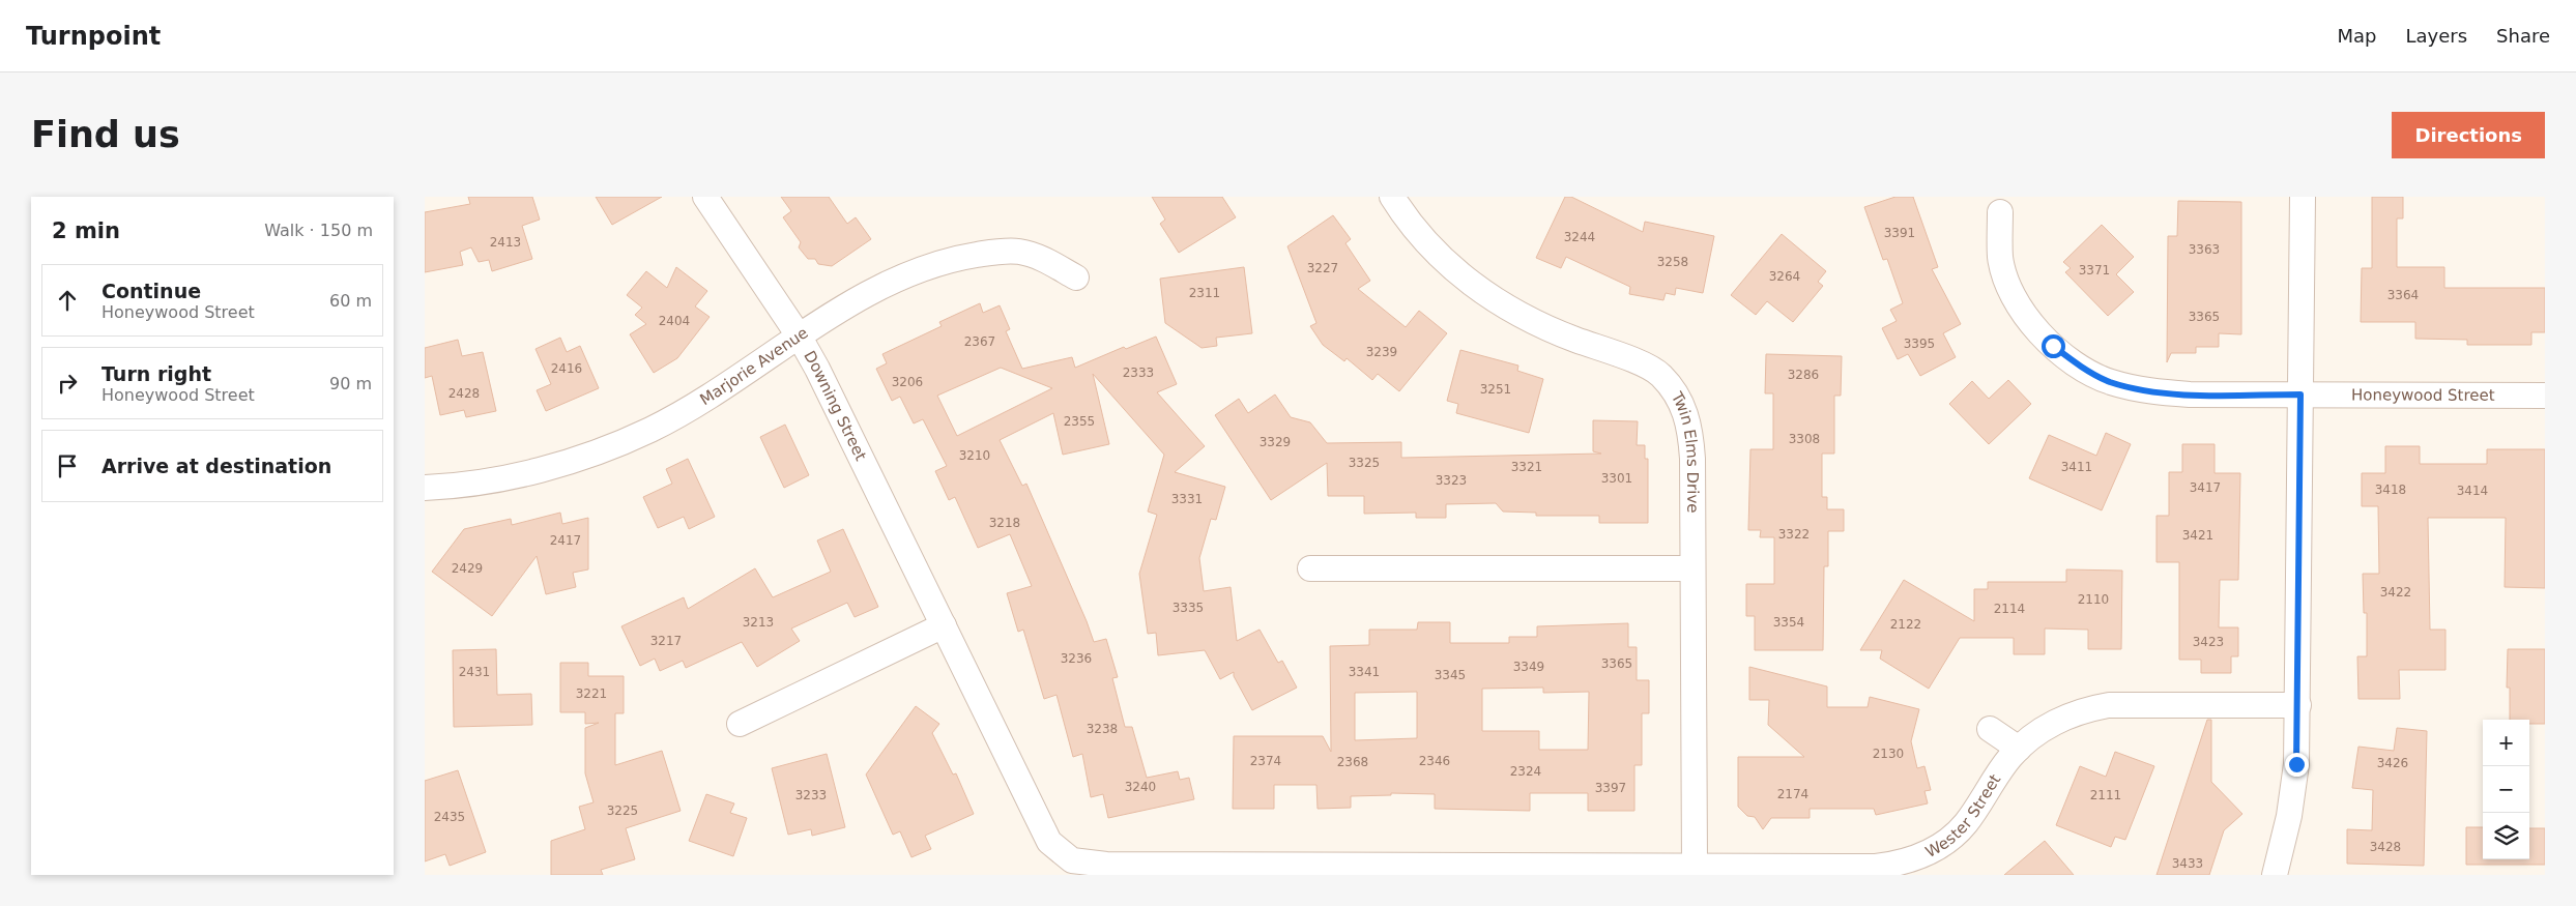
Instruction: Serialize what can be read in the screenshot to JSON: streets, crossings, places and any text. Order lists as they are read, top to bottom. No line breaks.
{"streets":{"street":["Marjorie Avenue","Honeywood Street","Downing Street","Twin Elms Drive","Wester Street"]},"crossings":[["Marjorie Avenue","Downing Street"],["Downing Street","Wester Street"],["Twin Elms Drive","Wester Street"]],"house_numbers":["3391","3244","2413","3363","3258","3227","3371","3264","2311","3364","3365","2404","2367","3395","3239","2416","2333","3286","3206","3251","2428","2355","3308","3329","3210","3325","3321","3411","3301","3323","3417","3418","3414","3331","3218","3322","3421","2417","2429","3422","2110","3335","2114","3213","3354","2122","3217","3423","3236","3365","3349","2431","3341","3345","3221","3238","2130","2374","2346","2368","3426","2324","3240","3397","2174","3233","2111","3225","2435","3428","3433"],"page":{"header":"Turnpoint","nav":["Map","Layers","Share"],"buttons":"Directions","title":"Find us","heading":["2 min","Walk · 150 m"],"list":[["Continue","Honeywood Street","60 m"],["Turn right","Honeywood Street","90 m"],"Arrive at destination"],"map_buttons":["+","−"]}}
